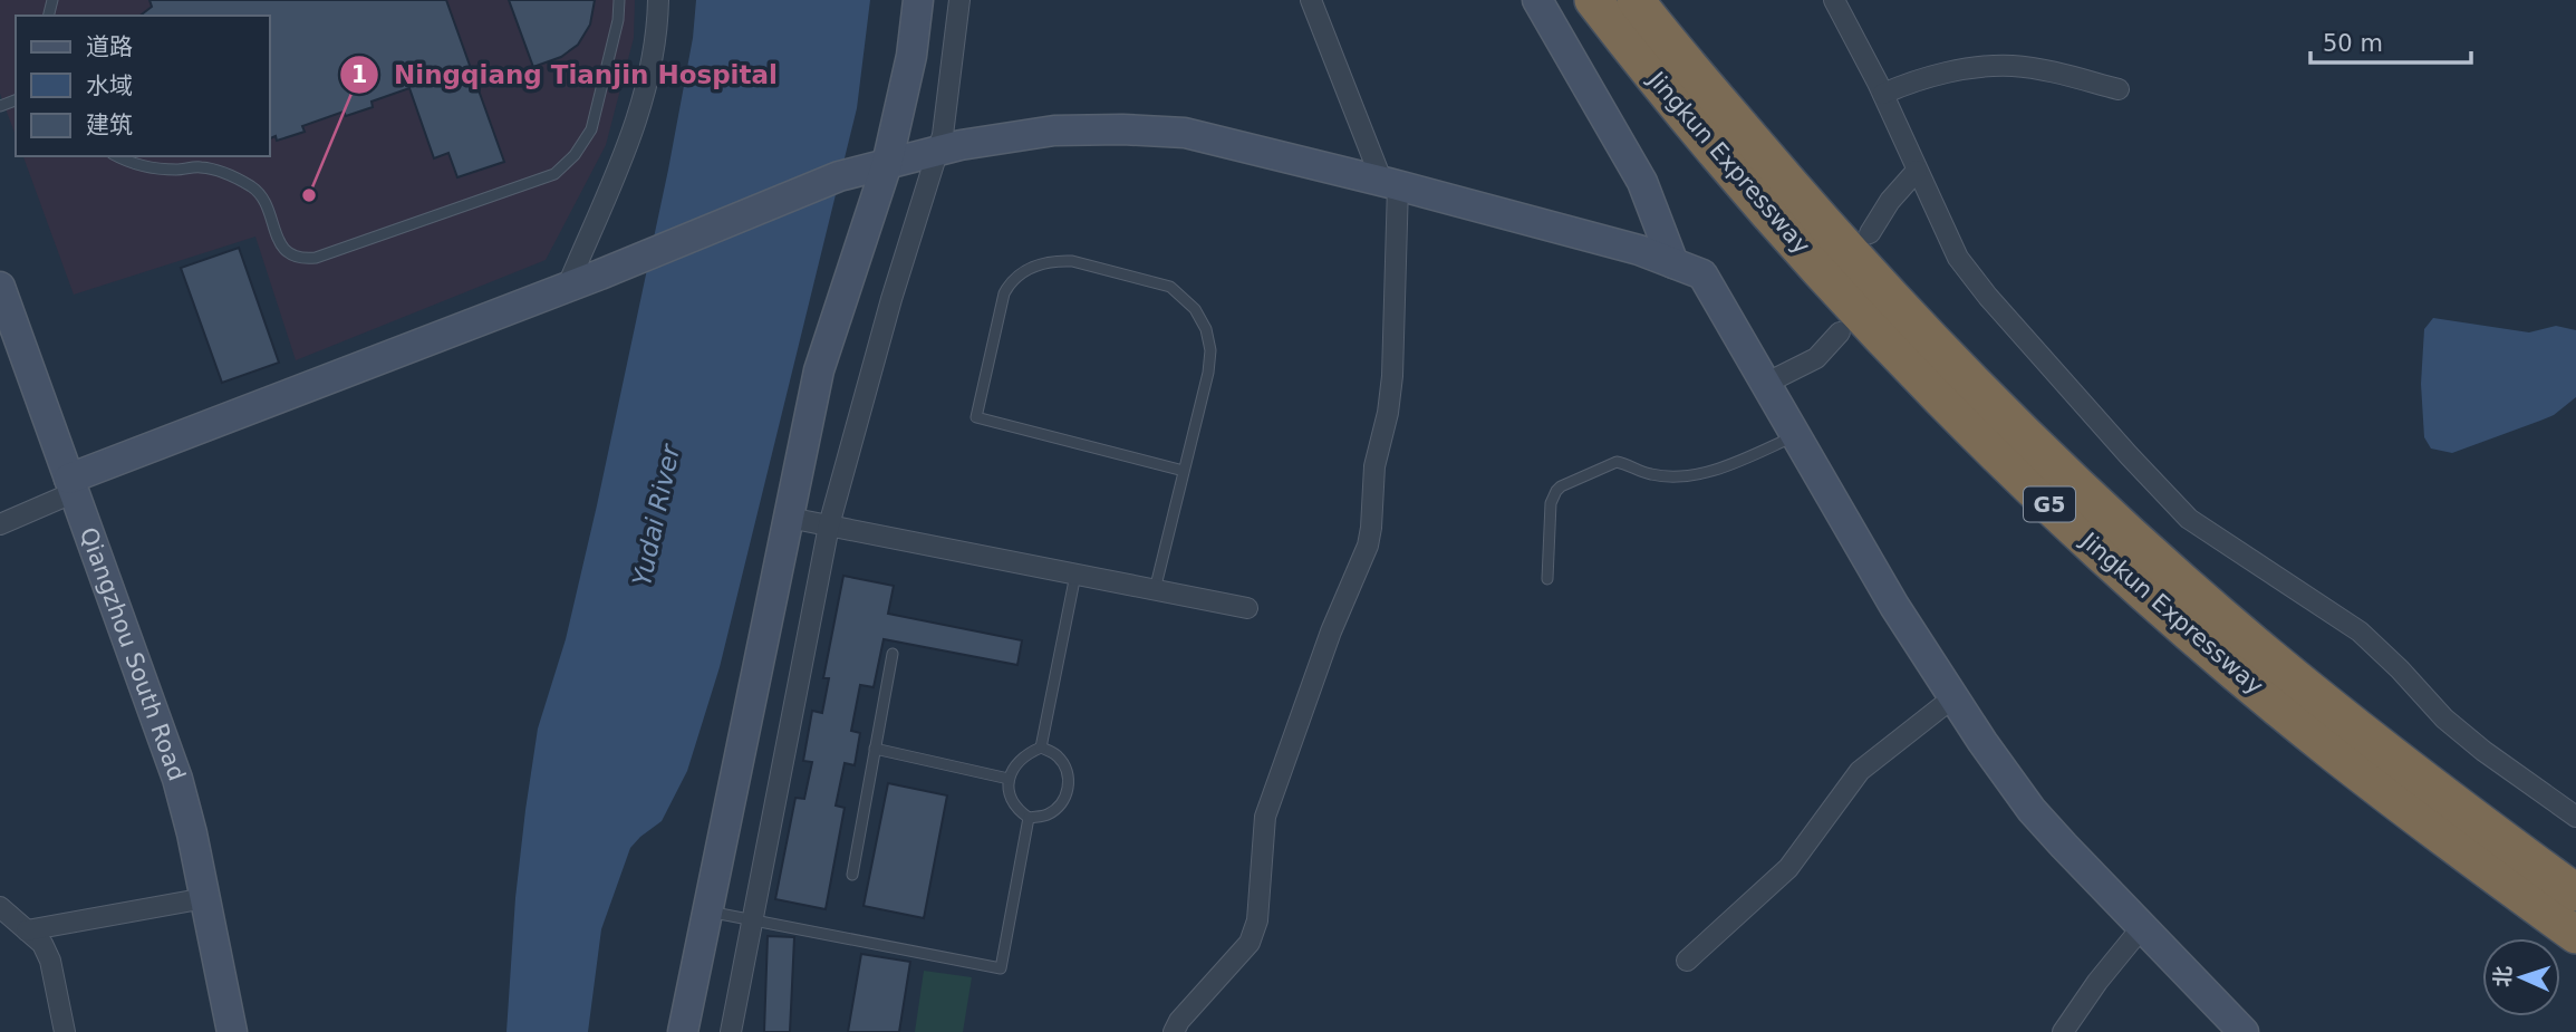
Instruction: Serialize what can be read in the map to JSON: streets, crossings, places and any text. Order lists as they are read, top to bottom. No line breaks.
{"streets":{"highway":["Jingkun Expressway","G5"],"street":["Qiangzhou South Road"]},"water":["Yudai River"],"places":["Ningqiang Tianjin Hospital"],"legend":["道路","水域","建筑"],"scale_bar":"50 m","north":"left"}
